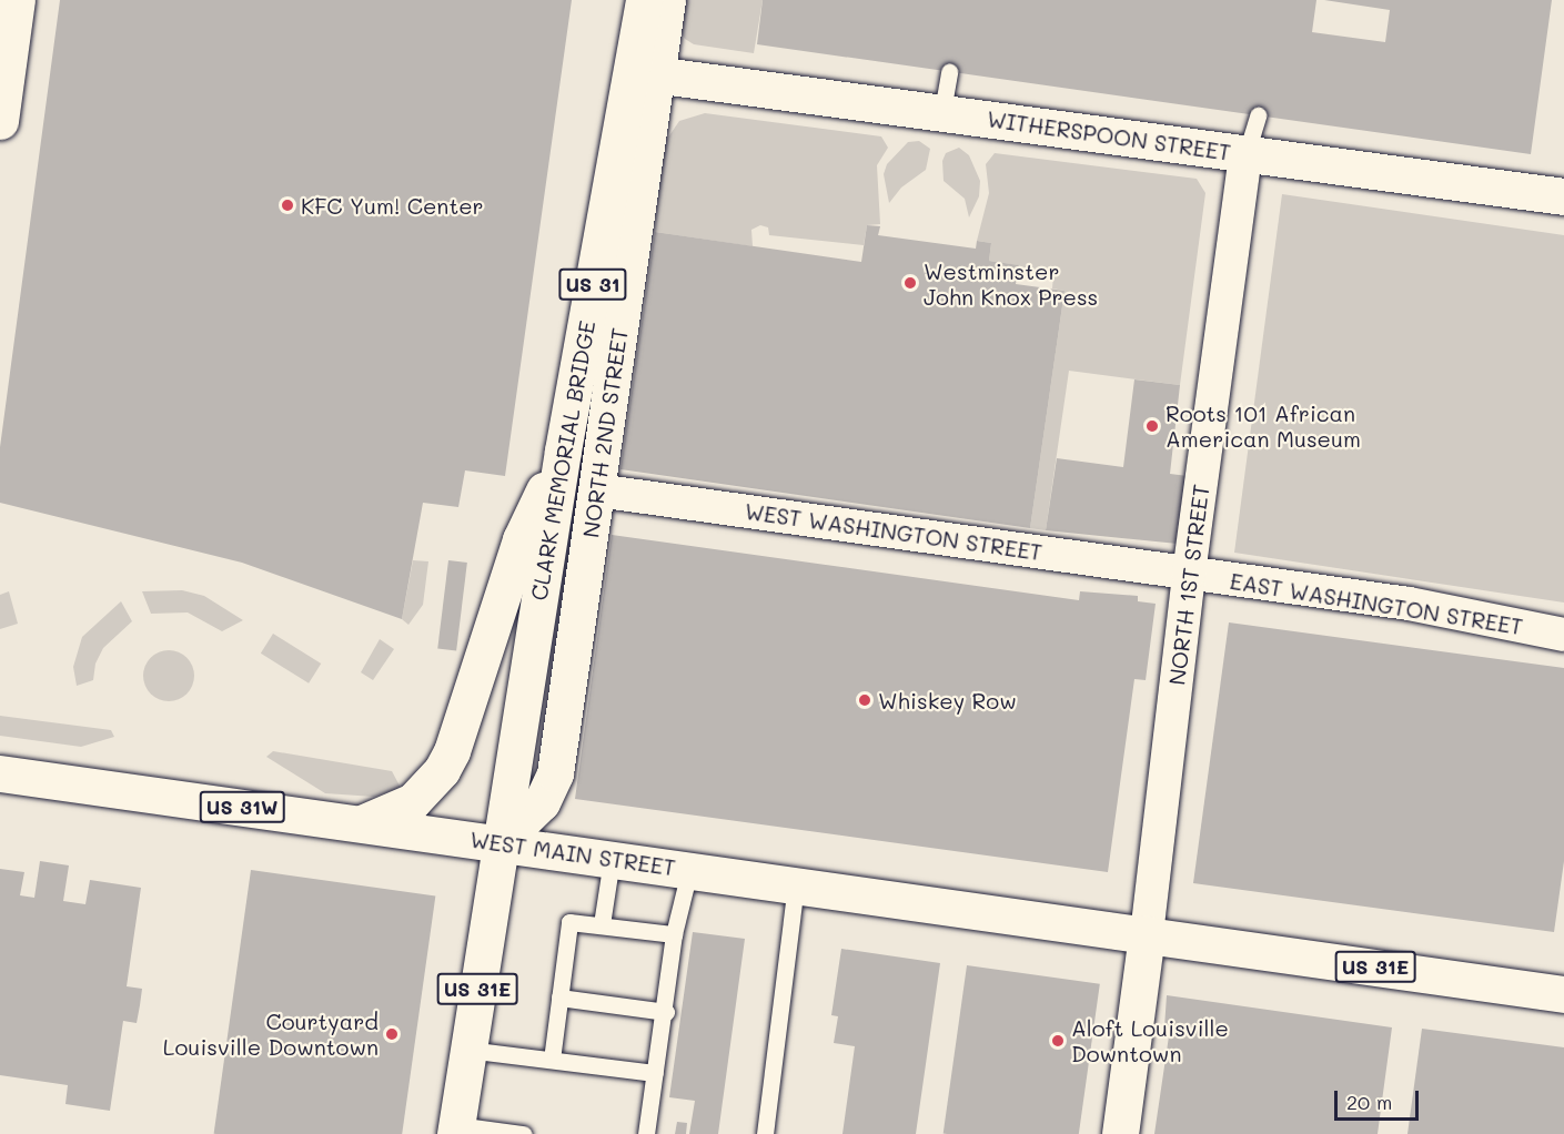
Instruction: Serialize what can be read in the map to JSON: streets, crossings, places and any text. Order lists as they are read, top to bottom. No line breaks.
{"streets":{"main road":["WITHERSPOON STREET","US 31","NORTH 2ND STREET","CLARK MEMORIAL BRIDGE","US 31W","WEST MAIN STREET","US 31E"],"street":["WEST WASHINGTON STREET","NORTH 1ST STREET","EAST WASHINGTON STREET"]},"crossings":[["WITHERSPOON STREET","NORTH 2ND STREET"],["WITHERSPOON STREET","NORTH 1ST STREET"],["NORTH 2ND STREET","CLARK MEMORIAL BRIDGE"],["NORTH 2ND STREET","WEST WASHINGTON STREET"],["NORTH 2ND STREET","WEST MAIN STREET"],["NORTH 2ND STREET","US 31E"],["CLARK MEMORIAL BRIDGE","WEST MAIN STREET"],["CLARK MEMORIAL BRIDGE","US 31E"],["WEST WASHINGTON STREET","NORTH 1ST STREET"],["WEST WASHINGTON STREET","EAST WASHINGTON STREET"],["NORTH 1ST STREET","EAST WASHINGTON STREET"],["NORTH 1ST STREET","WEST MAIN STREET"],["NORTH 1ST STREET","US 31E"],["WEST MAIN STREET","US 31E"]],"places":["KFC Yum! Center","Westminster John Knox Press","Roots 101 African American Museum","Whiskey Row","Courtyard Louisville Downtown","Aloft Louisville Downtown"],"scale_bar":"20 m"}
